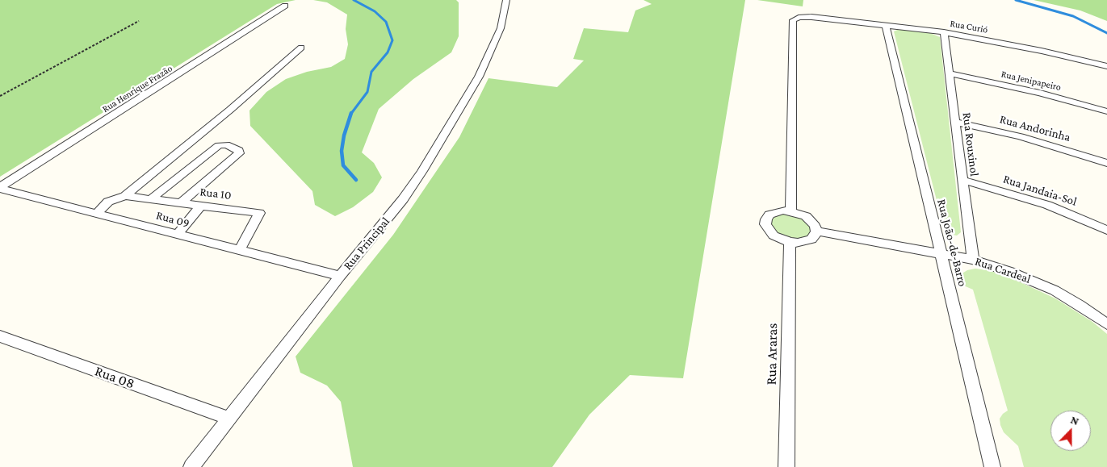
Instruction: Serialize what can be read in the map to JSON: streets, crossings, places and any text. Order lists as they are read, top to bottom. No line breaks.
{"streets":{"street":["Rua Curió","Rua Jenipapeiro","Rua Henrique Frazão","Rua Andorinha","Rua Rouxinol","Rua Jandaia-Sol","Rua 10","Rua 09","Rua João-de-Barro","Rua Principal","Rua Cardeal","Rua Araras","Rua 08"]},"crossings":[["Rua Curió","Rua Rouxinol"],["Rua Curió","Rua João-de-Barro"],["Rua Curió","Rua Cardeal"],["Rua Curió","Rua Araras"],["Rua Jenipapeiro","Rua Rouxinol"],["Rua Henrique Frazão","Rua 09"],["Rua Andorinha","Rua Rouxinol"],["Rua Rouxinol","Rua Jandaia-Sol"],["Rua Rouxinol","Rua Cardeal"],["Rua 10","Rua 09"],["Rua 09","Rua Principal"],["Rua João-de-Barro","Rua Cardeal"],["Rua Principal","Rua 08"],["Rua Cardeal","Rua Araras"]],"north":"top"}
